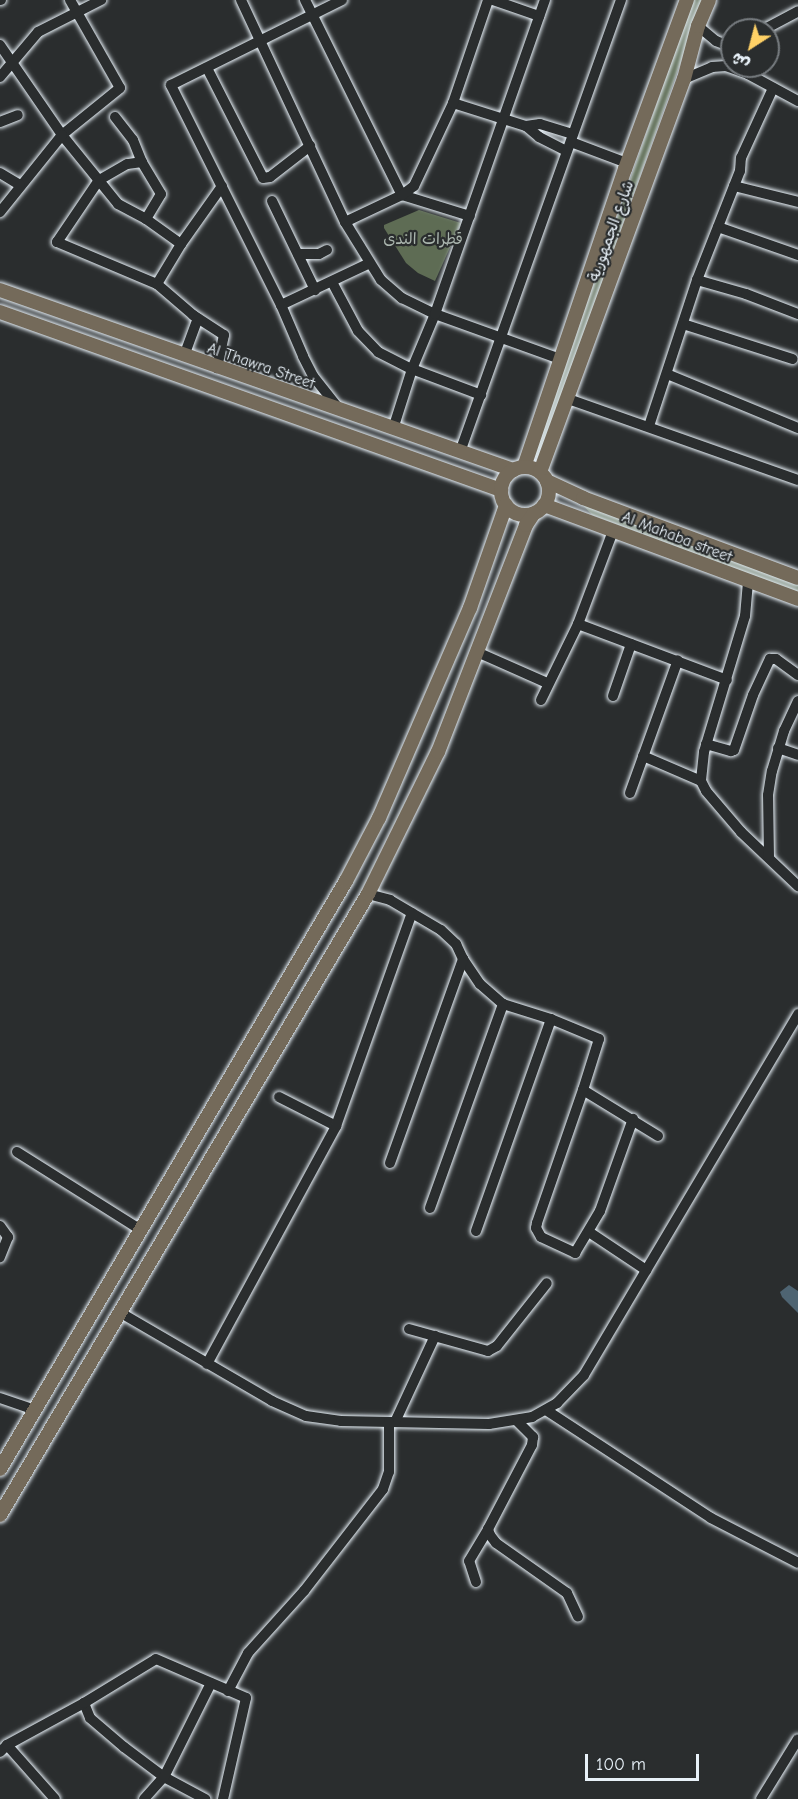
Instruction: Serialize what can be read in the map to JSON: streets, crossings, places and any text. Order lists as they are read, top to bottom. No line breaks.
{"streets":{"main road":["شارع الجمهورية","Al Thawra Street","Al Mahaba street"]},"crossings":[["شارع الجمهورية","Al Thawra Street"],["شارع الجمهورية","Al Mahaba street"],["Al Thawra Street","Al Mahaba street"]],"parks":["قطرات الندى"],"scale_bar":"100 m","north":"bottom left"}
